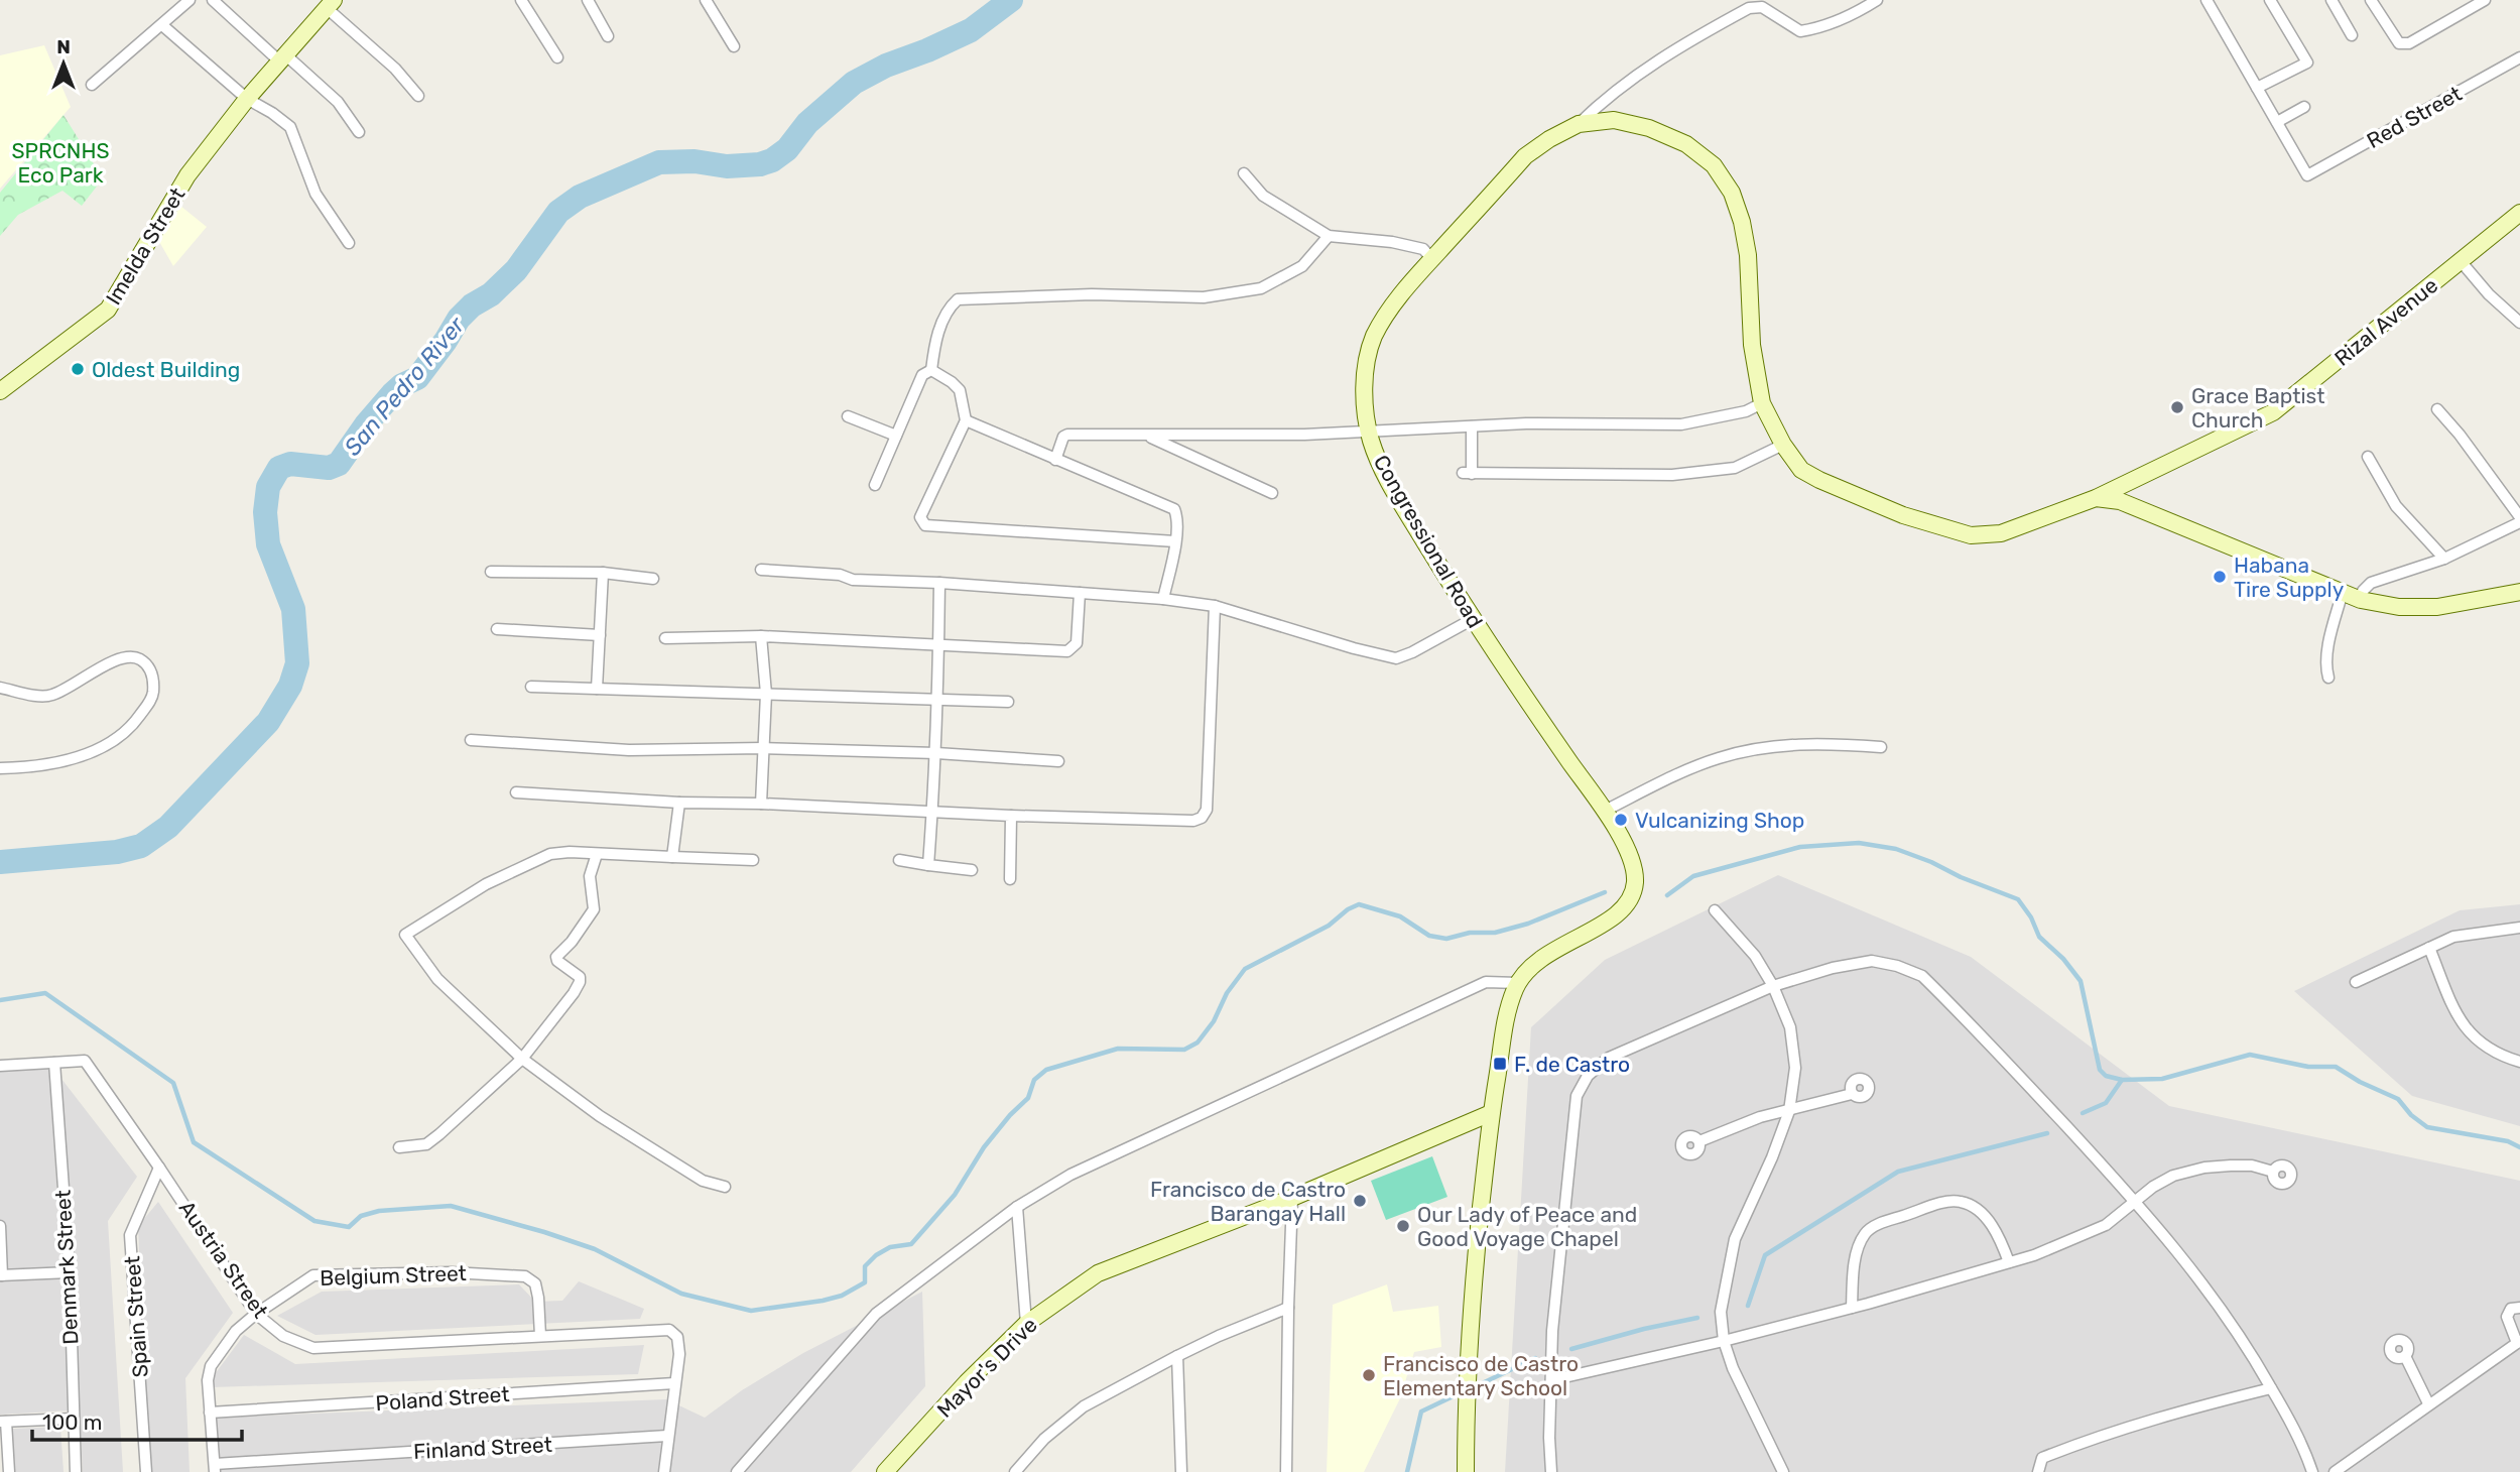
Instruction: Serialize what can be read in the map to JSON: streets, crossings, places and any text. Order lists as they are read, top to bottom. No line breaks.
{"streets":{"main road":["Imelda Street","Rizal Avenue","Congressional Road","Mayor's Drive"],"street":["Red Street","Austria Street","Denmark Street","Belgium Street","Spain Street","Poland Street","Finland Street"]},"crossings":[["Rizal Avenue","Congressional Road"],["Congressional Road","Mayor's Drive"],["Austria Street","Denmark Street"],["Austria Street","Belgium Street"],["Austria Street","Spain Street"],["Austria Street","Poland Street"],["Belgium Street","Poland Street"],["Belgium Street","Finland Street"]],"water":["San Pedro River"],"parks":["SPRCNHS Eco Park"],"places":{"other":["Oldest Building","Grace Baptist Church","Habana Tire Supply","Vulcanizing Shop","Francisco de Castro Barangay Hall","Our Lady of Peace and Good Voyage Chapel","Francisco de Castro Elementary School"],"transit":["F. de Castro"]},"scale_bar":"100 m","north":"top"}
